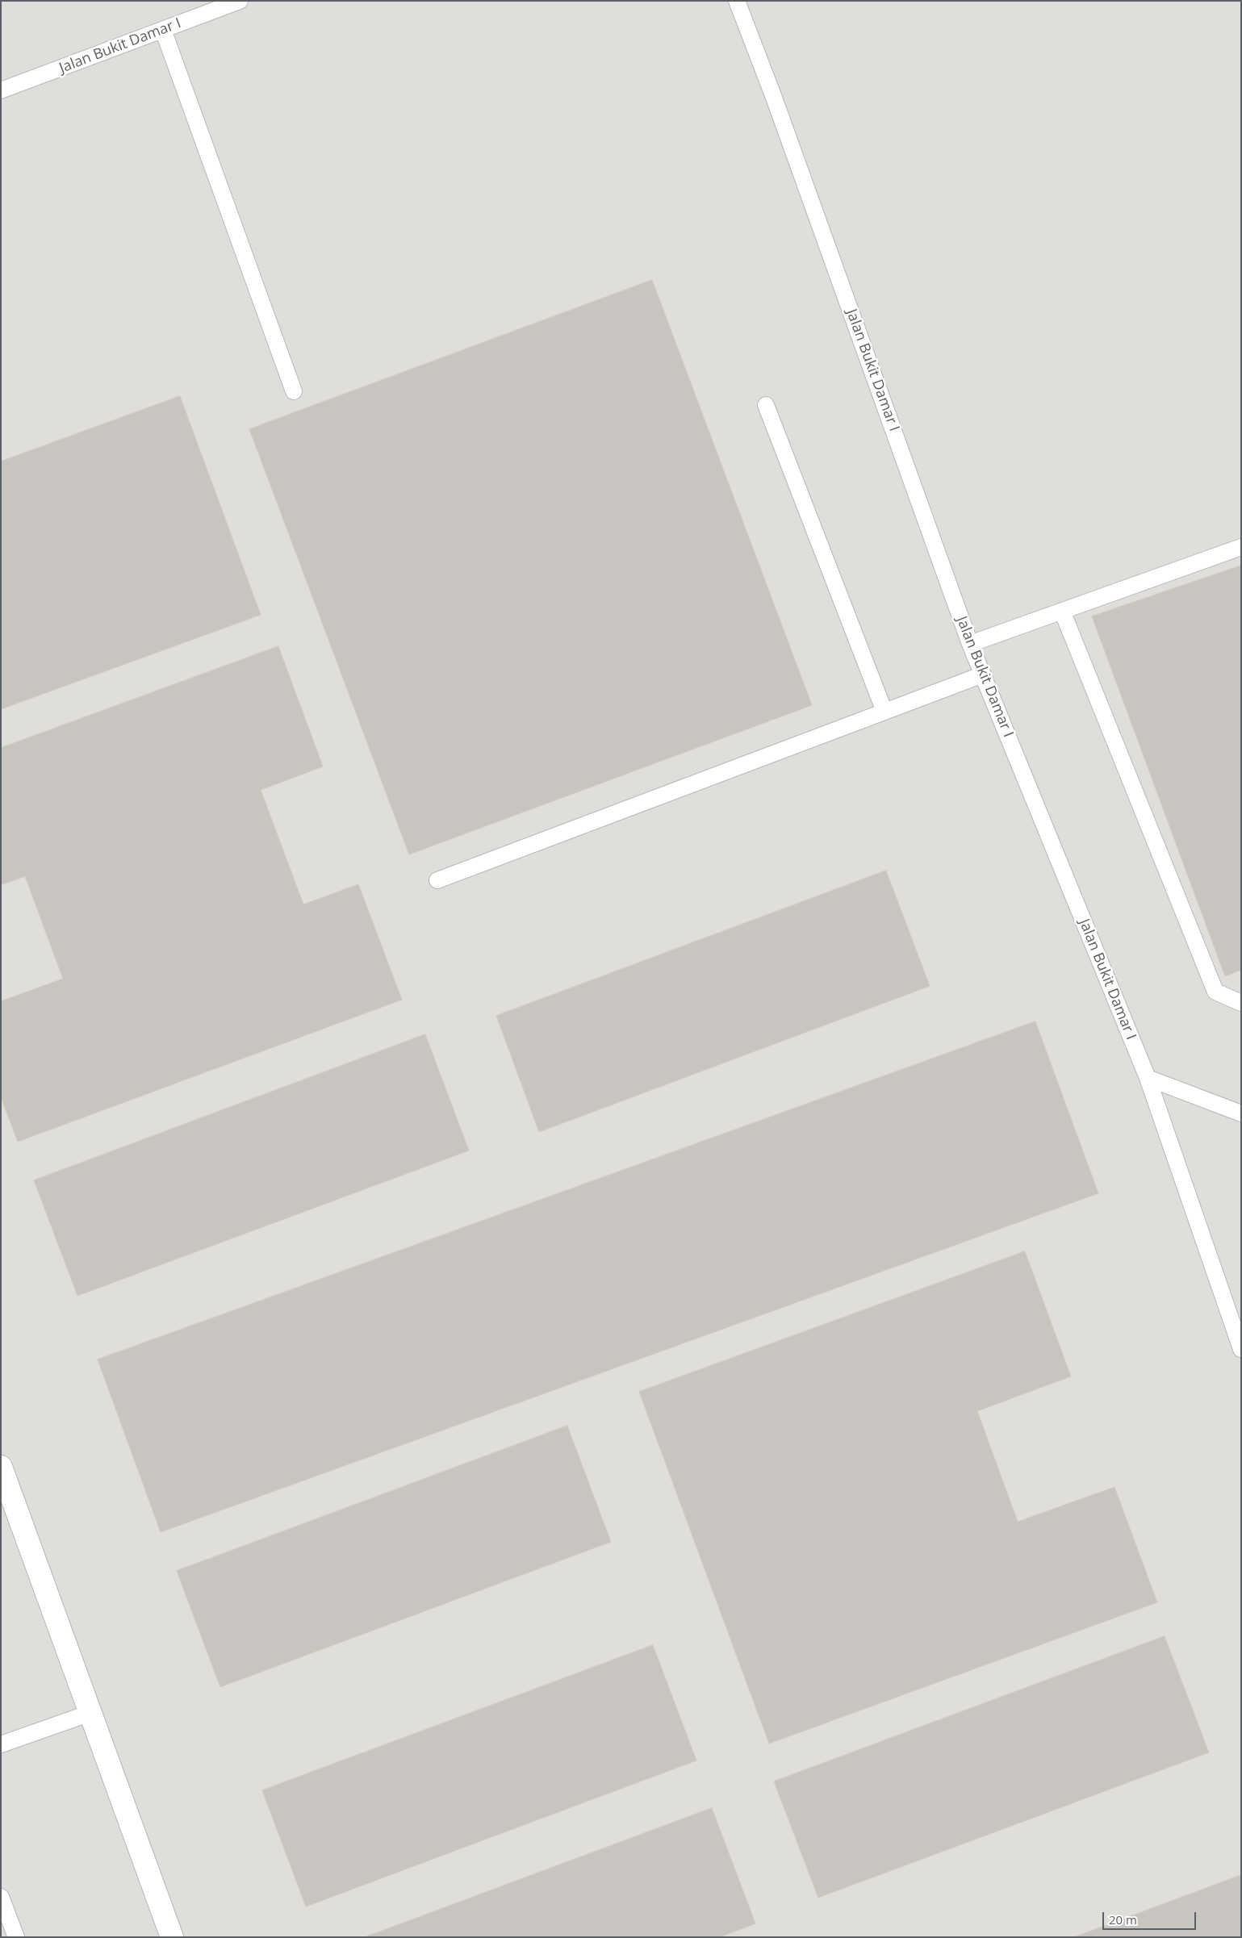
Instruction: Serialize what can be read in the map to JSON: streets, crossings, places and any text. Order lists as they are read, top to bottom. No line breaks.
{"streets":{"lane":["Jalan Bukit Damar I"]},"scale_bar":"20 m"}
